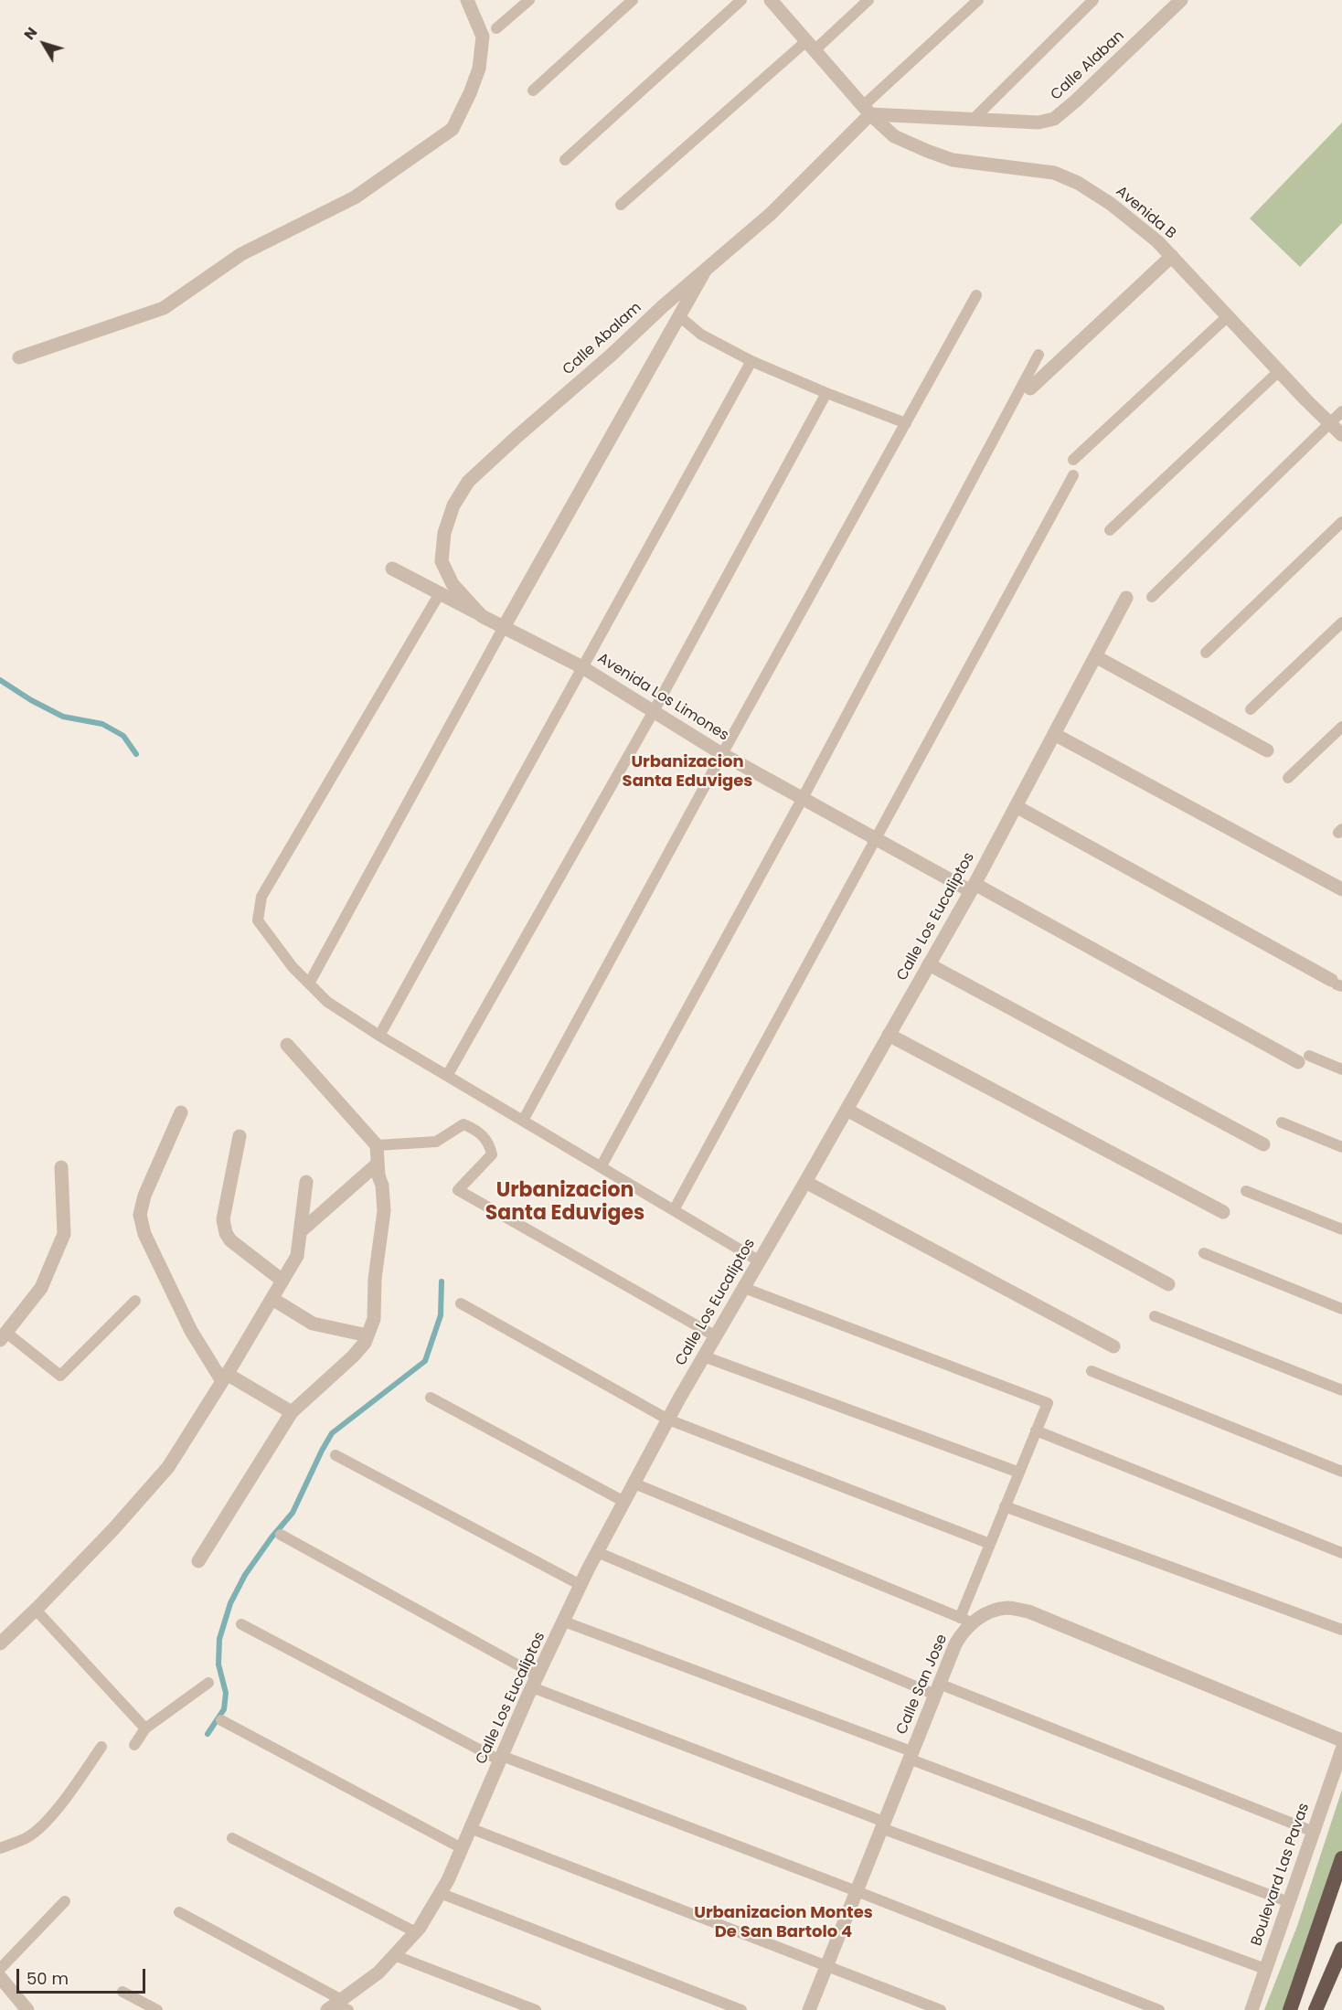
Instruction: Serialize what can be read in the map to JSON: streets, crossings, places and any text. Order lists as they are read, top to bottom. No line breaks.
{"streets":{"street":["Calle Alaban","Avenida B","Calle Abalam","Avenida Los Limones","Calle Los Eucaliptos","Calle San Jose","Boulevard Las Pavas"]},"crossings":[["Calle Alaban","Avenida B"],["Calle Alaban","Calle Abalam"],["Avenida B","Calle Abalam"],["Calle Abalam","Avenida Los Limones"],["Avenida Los Limones","Calle Los Eucaliptos"]],"districts":["Urbanizacion Santa Eduviges","Urbanizacion Santa Eduviges","Urbanizacion Montes De San Bartolo 4"],"scale_bar":"50 m","north":"top left"}
